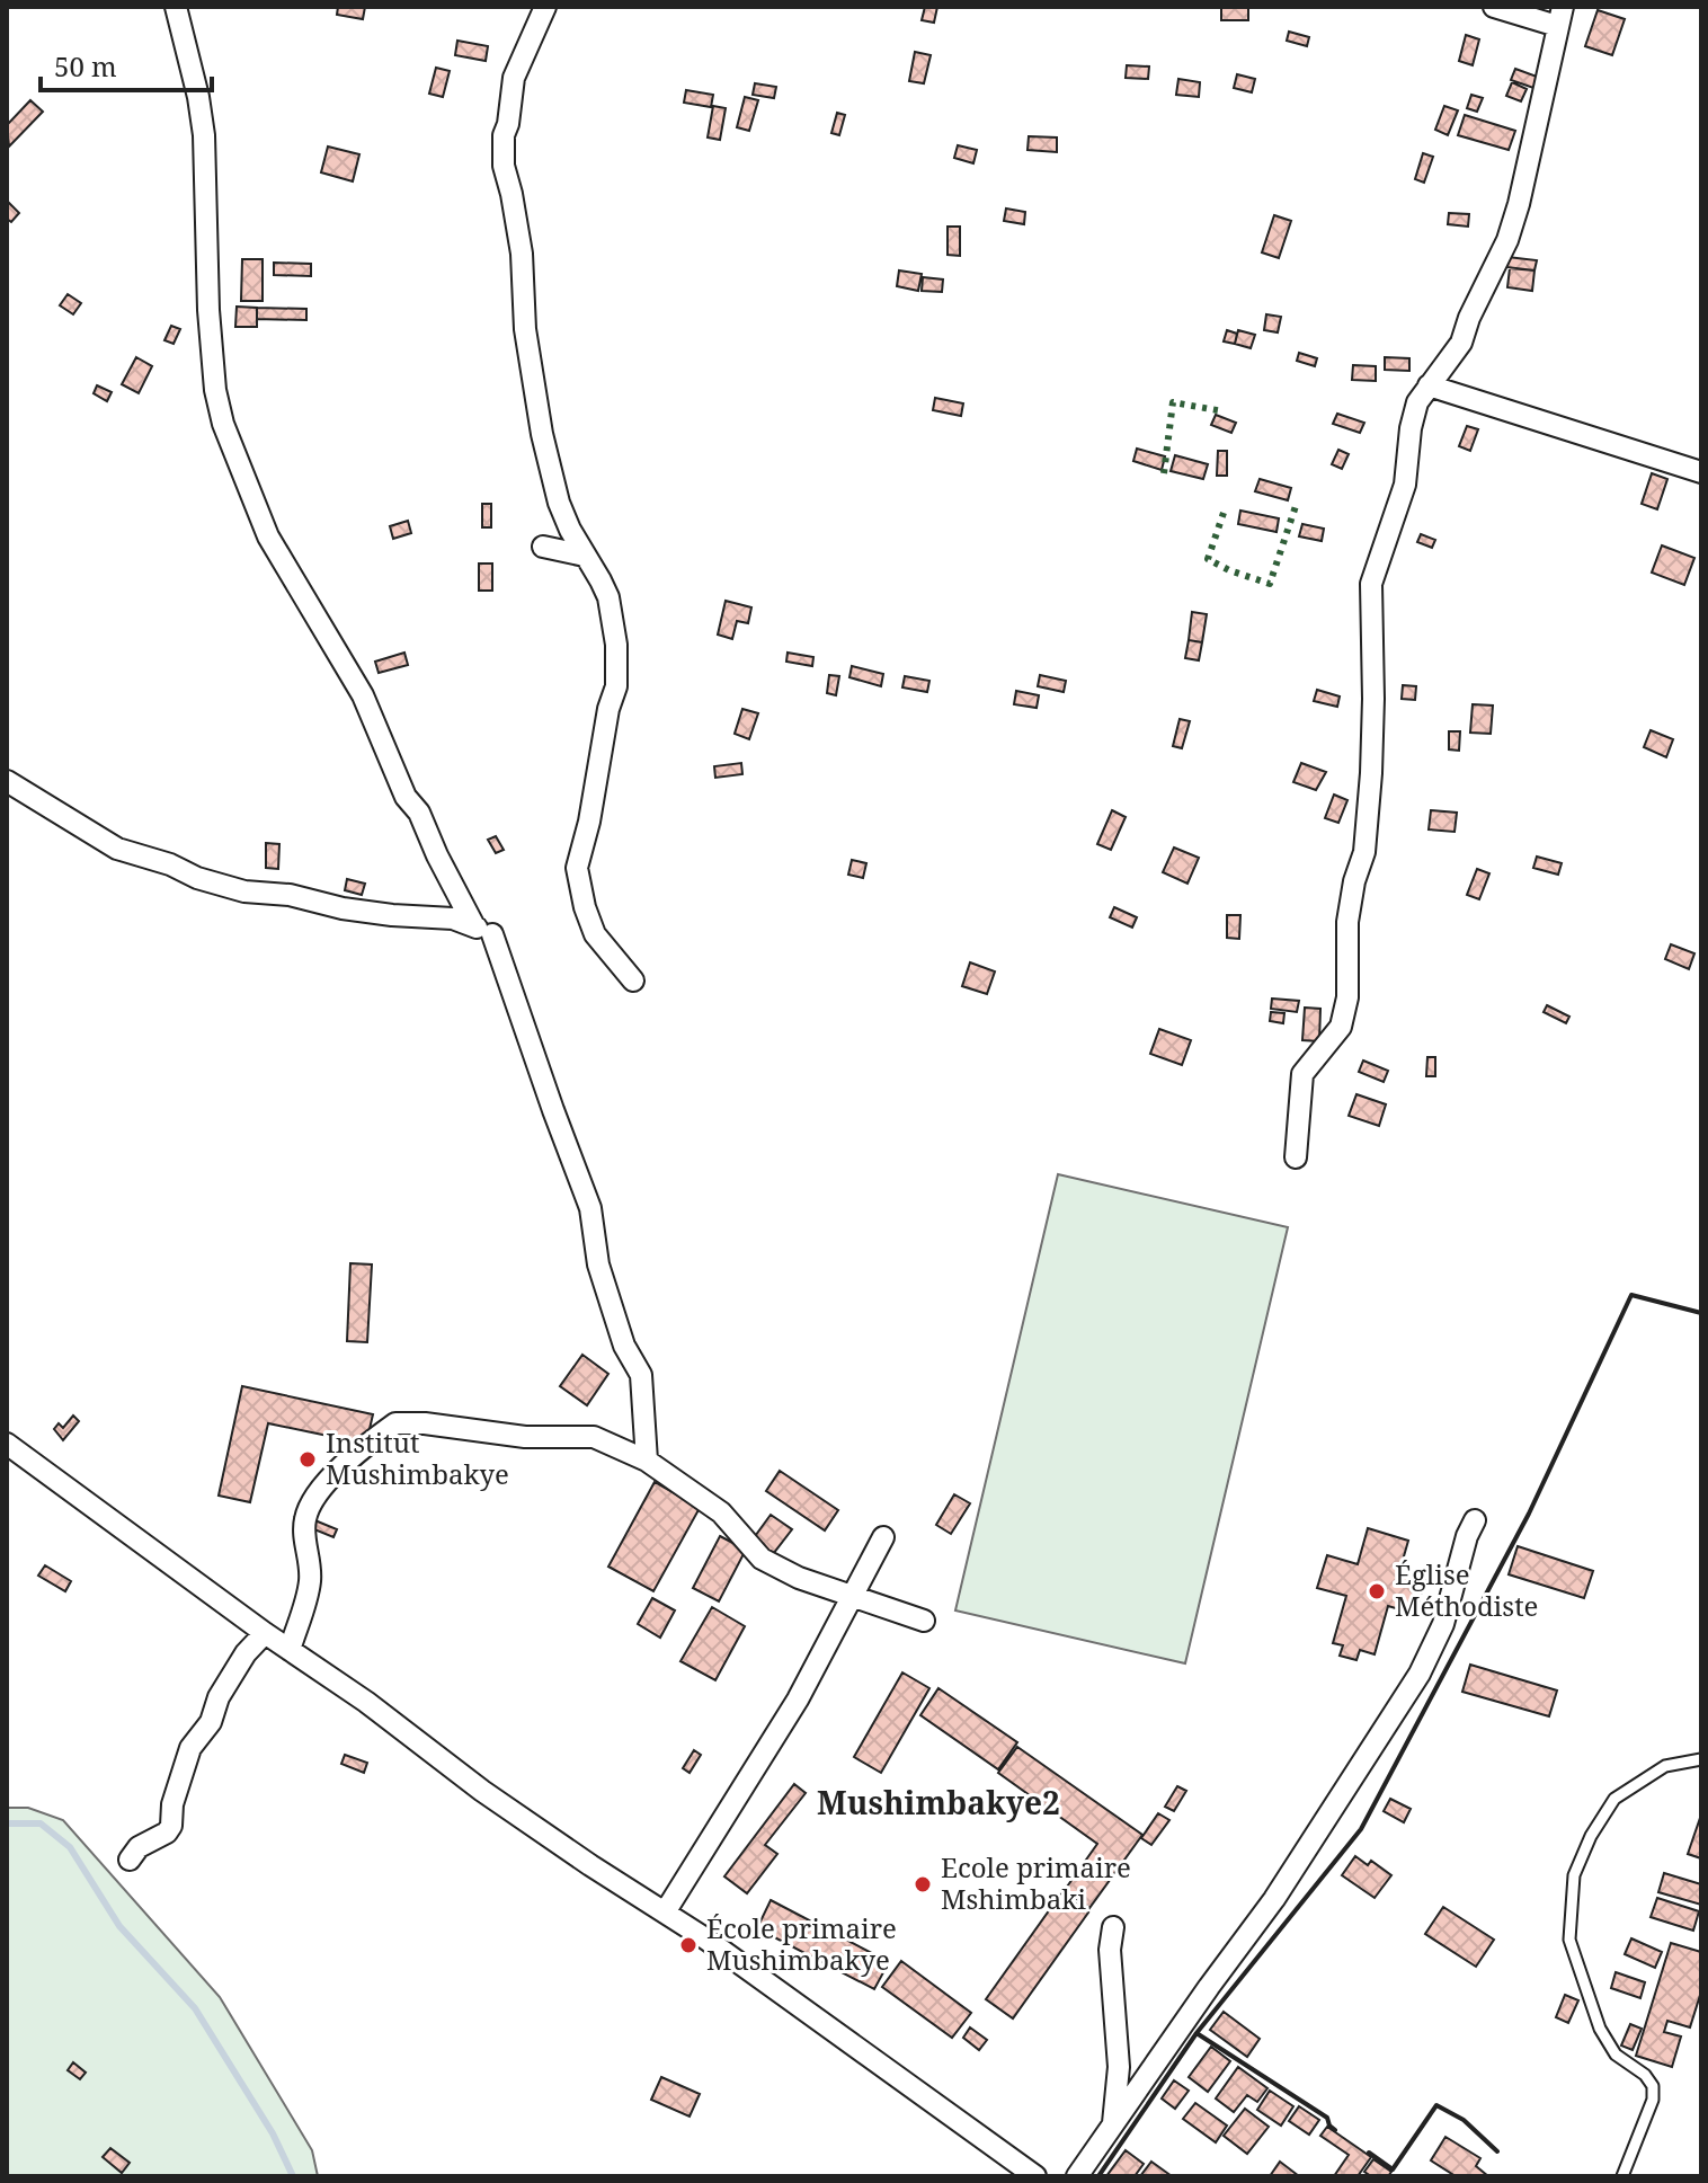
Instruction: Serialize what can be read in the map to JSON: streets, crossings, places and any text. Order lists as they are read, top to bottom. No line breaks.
{"districts":["Mushimbakye2"],"places":["Institut Mushimbakye","Église Méthodiste","Ecole primaire Mshimbaki","École primaire Mushimbakye"],"scale_bar":"50 m"}
